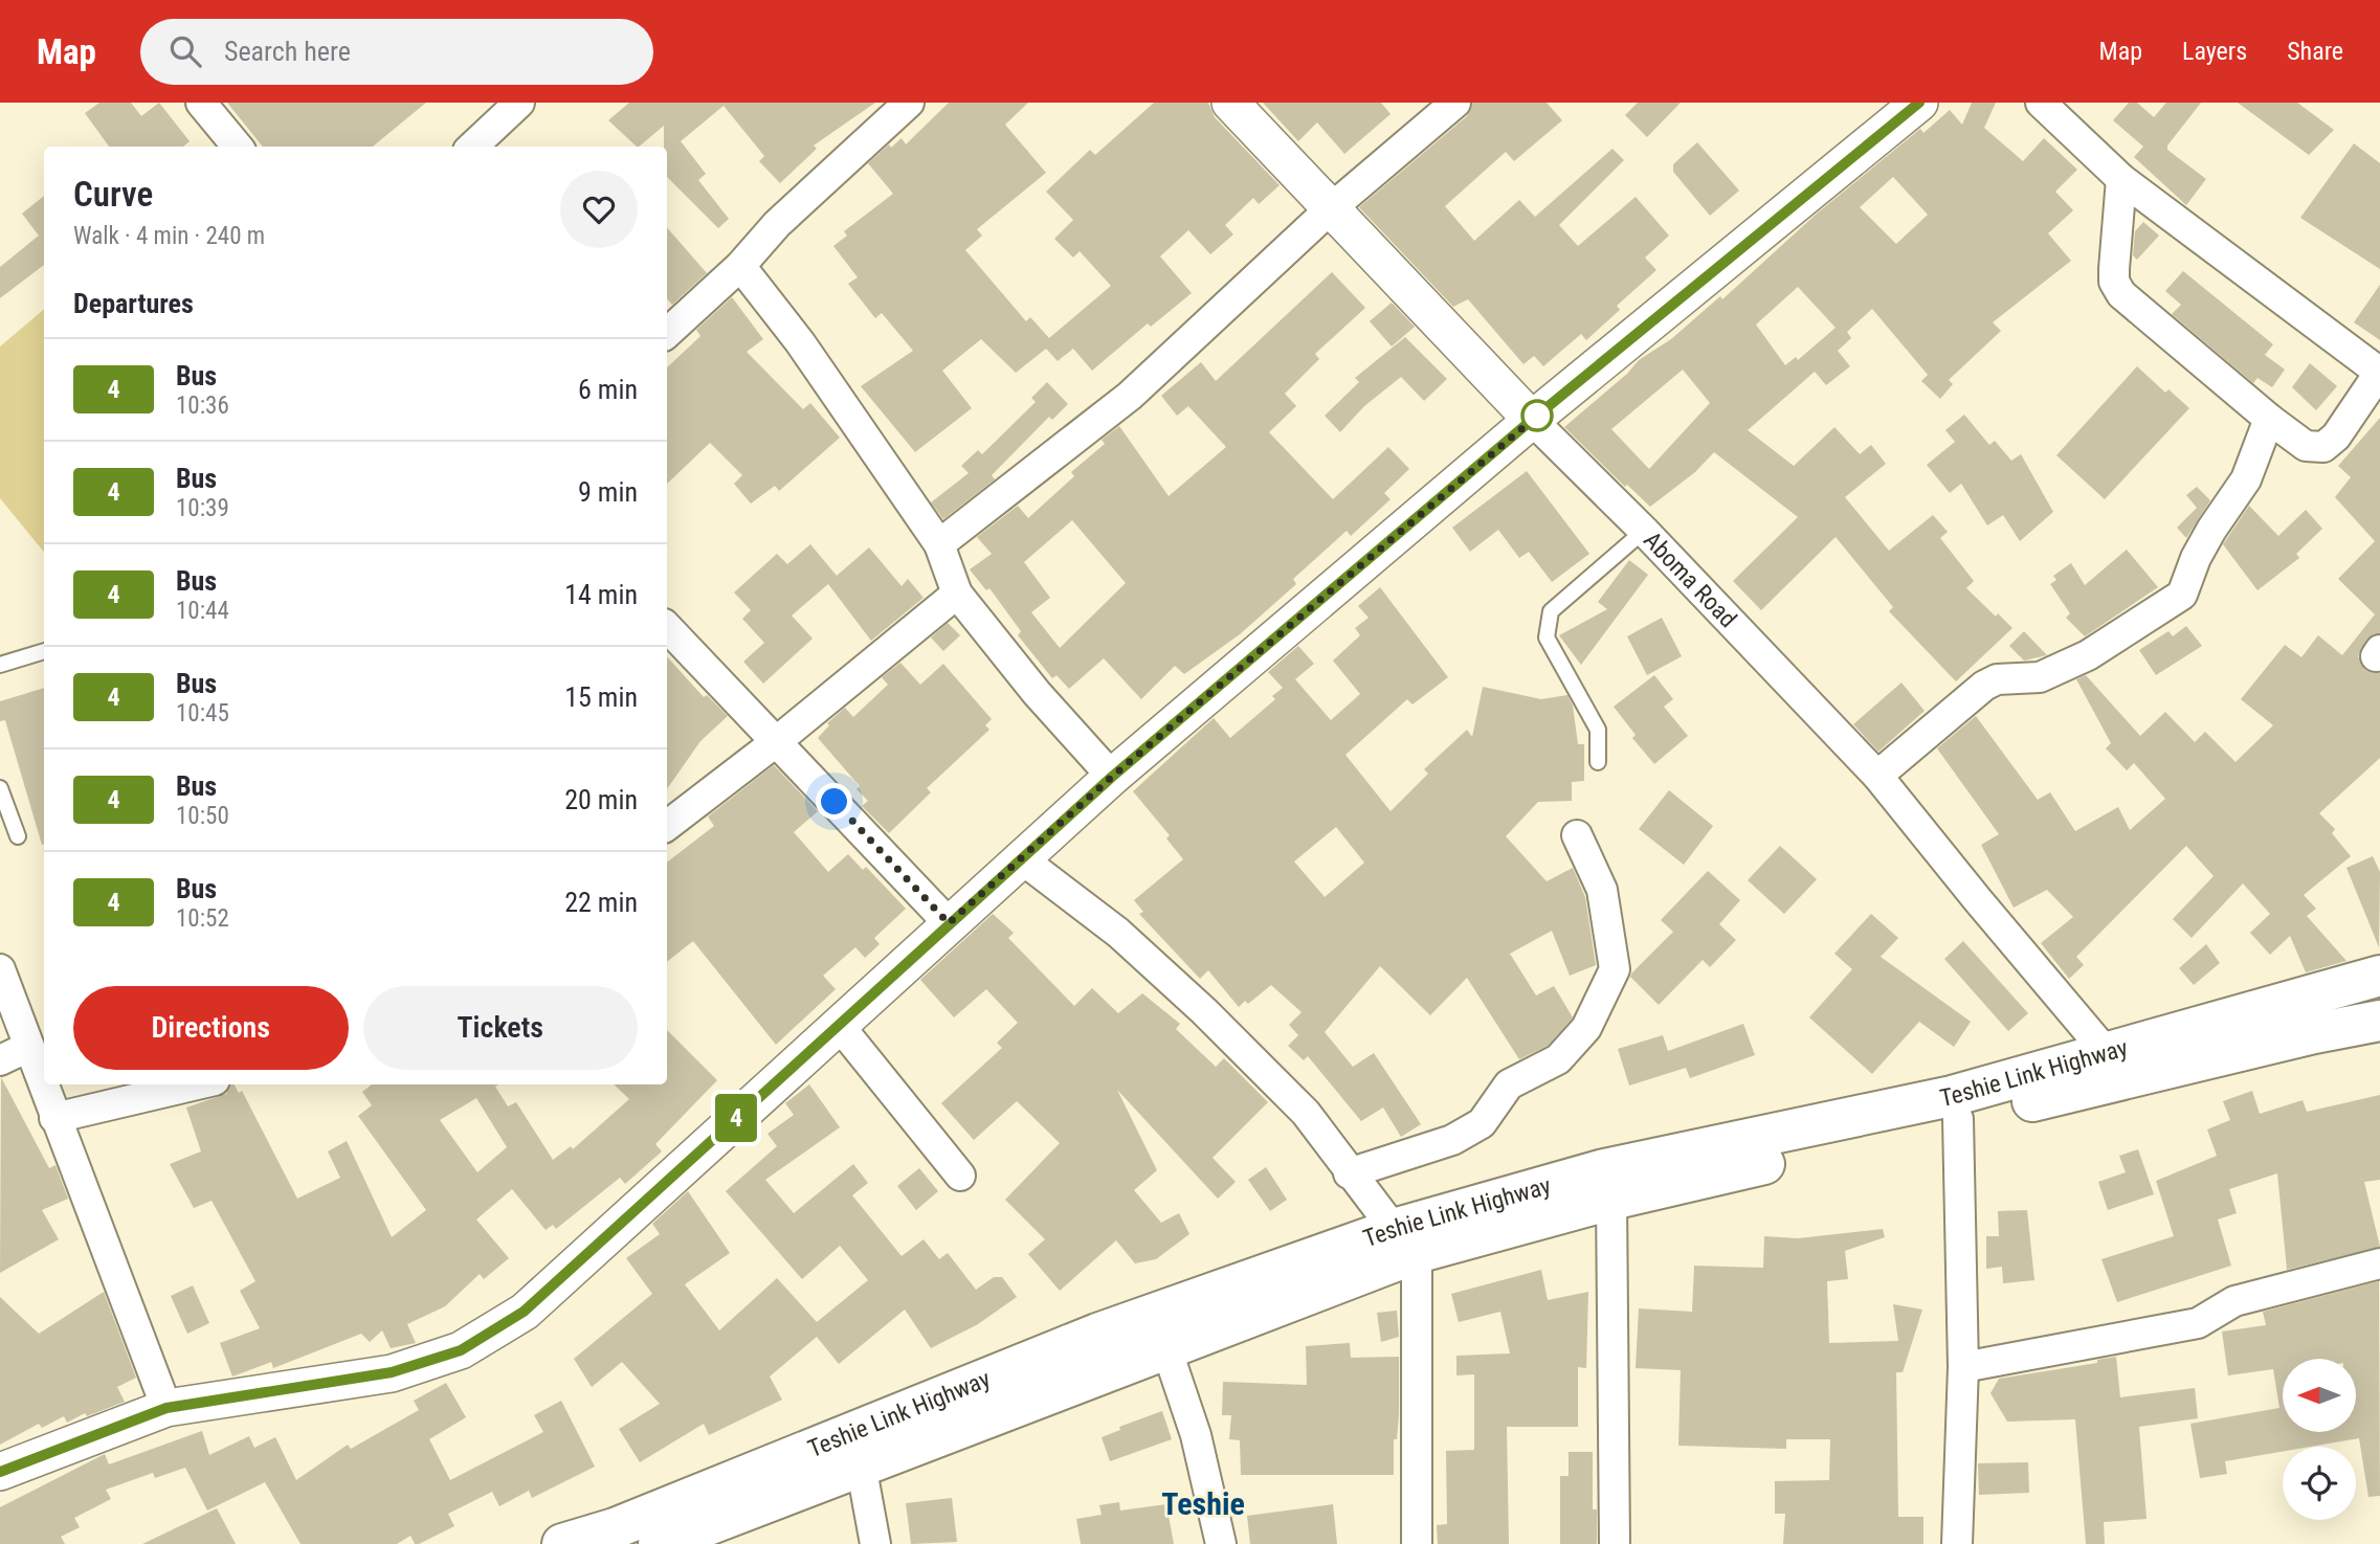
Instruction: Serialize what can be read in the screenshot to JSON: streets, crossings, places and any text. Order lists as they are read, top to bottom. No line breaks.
{"streets":{"main road":["Teshie Link Highway"],"street":["Aboma Road"]},"crossings":[["Aboma Road","Teshie Link Highway"]],"districts":["Teshie"],"lines":["bus line 4"],"north":"left","page":{"header":"Map","search":"Search here","nav":["Map","Layers","Share"],"on_map":"4","heading":[["Curve","Walk · 4 min · 240 m"],"Departures"],"list":[{"mark":"4","name":"Bus","note":"10:36","value":"6 min"},{"mark":"4","name":"Bus","note":"10:39","value":"9 min"},{"mark":"4","name":"Bus","note":"10:44","value":"14 min"},{"mark":"4","name":"Bus","note":"10:45","value":"15 min"},{"mark":"4","name":"Bus","note":"10:50","value":"20 min"},{"mark":"4","name":"Bus","note":"10:52","value":"22 min"}],"buttons":["Directions","Tickets"]}}
